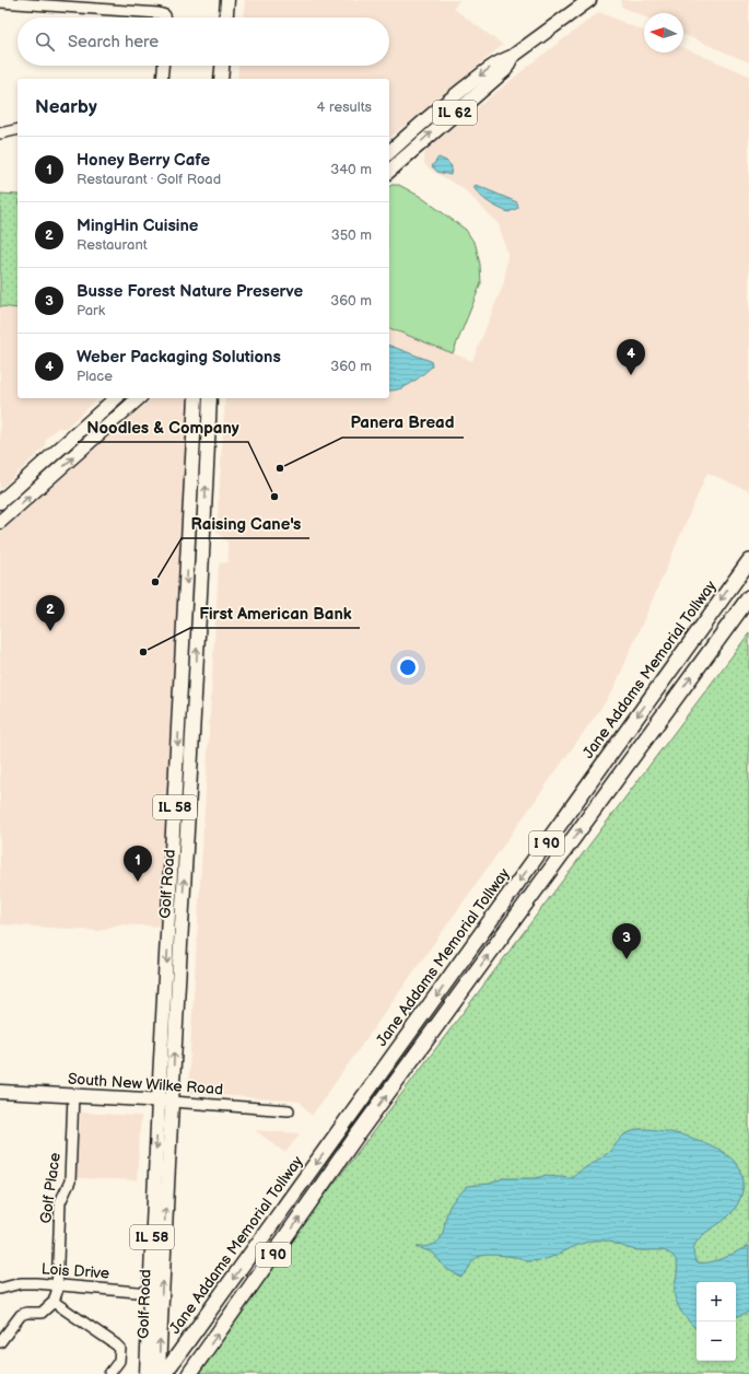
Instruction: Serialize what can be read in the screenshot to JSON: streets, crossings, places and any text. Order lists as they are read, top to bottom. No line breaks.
{"streets":{"highway":["Jane Addams Memorial Tollway","I 90"],"main road":["IL 62","IL 58","Golf Road","South New Wilke Road"],"street":["Golf Place","Lois Drive"]},"crossings":[["Golf Road","South New Wilke Road"],["Golf Road","Lois Drive"],["South New Wilke Road","Golf Place"],["Golf Place","Lois Drive"]],"places":["Panera Bread","Noodles & Company","Raising Cane's","First American Bank"],"north":"left","page":{"search":"Search here","heading":["Nearby","4 results"],"list":[{"mark":"1","name":"Honey Berry Cafe","note":"Restaurant · Golf Road","value":"340 m"},{"mark":"2","name":"MingHin Cuisine","note":"Restaurant","value":"350 m"},{"mark":"3","name":"Busse Forest Nature Preserve","note":"Park","value":"360 m"},{"mark":"4","name":"Weber Packaging Solutions","note":"Place","value":"360 m"}],"pins":["4","2","1","3"],"map_buttons":["+","−"]}}
